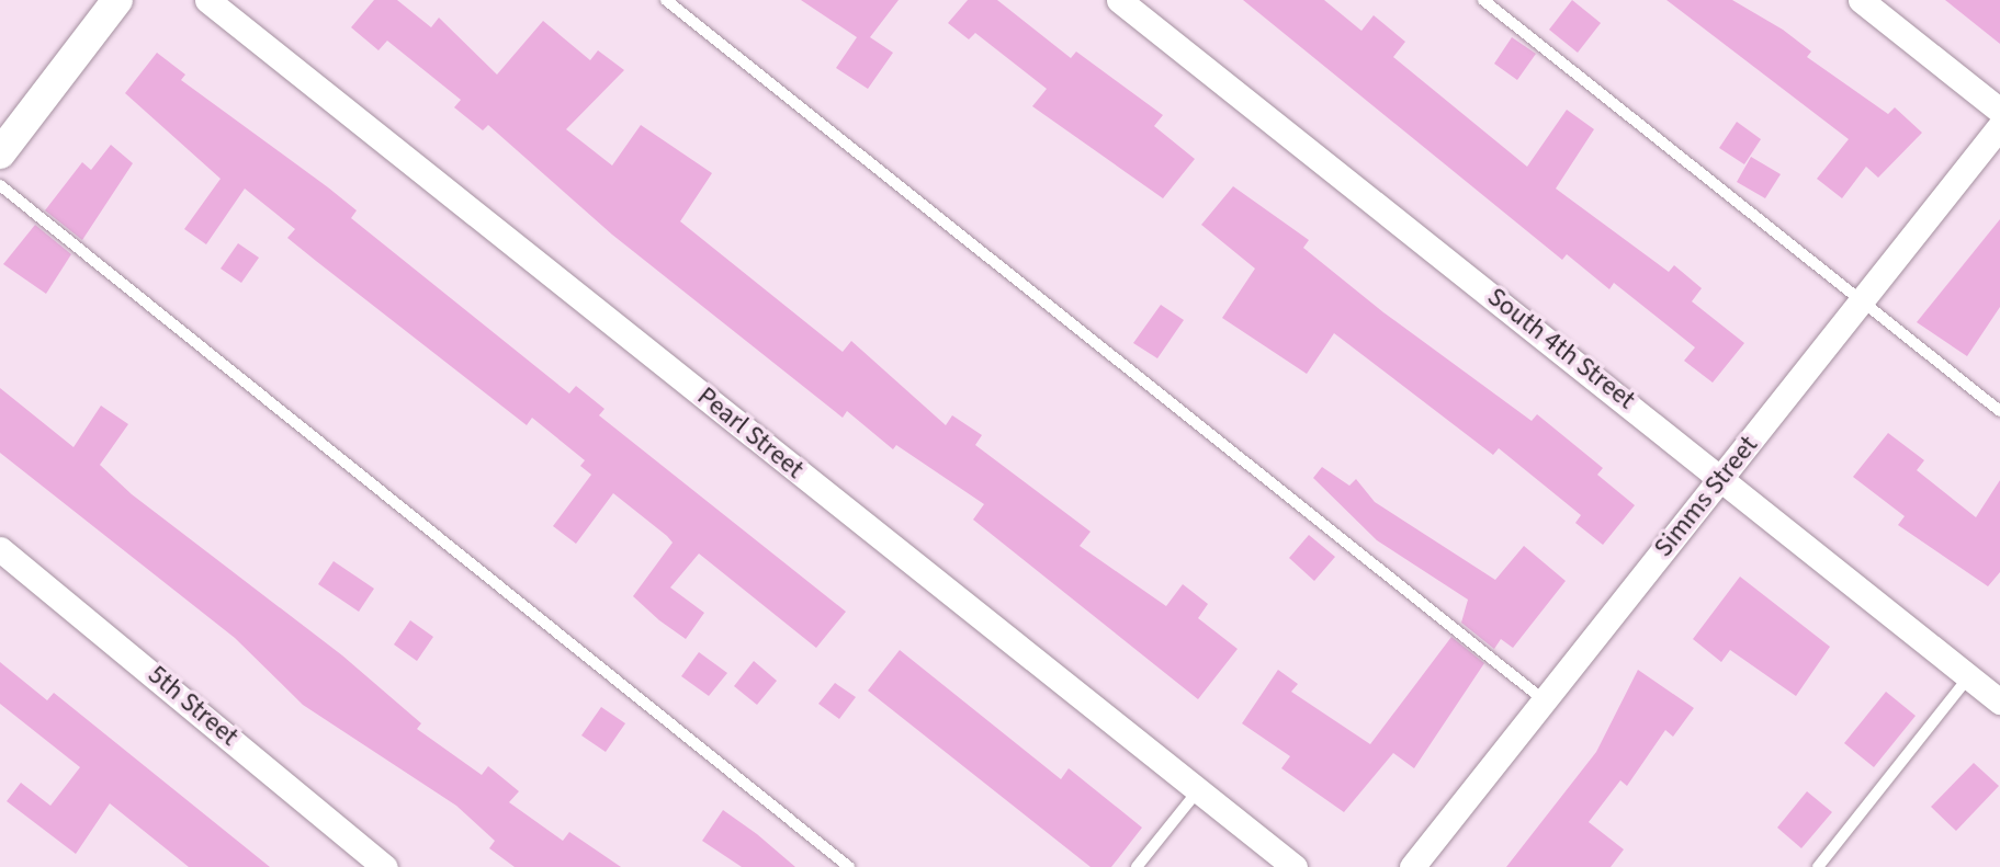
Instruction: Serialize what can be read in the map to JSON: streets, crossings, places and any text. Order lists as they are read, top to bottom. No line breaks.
{"streets":{"street":["South 4th Street","Pearl Street","Simms Street","5th Street"]},"crossings":[["South 4th Street","Simms Street"]]}
